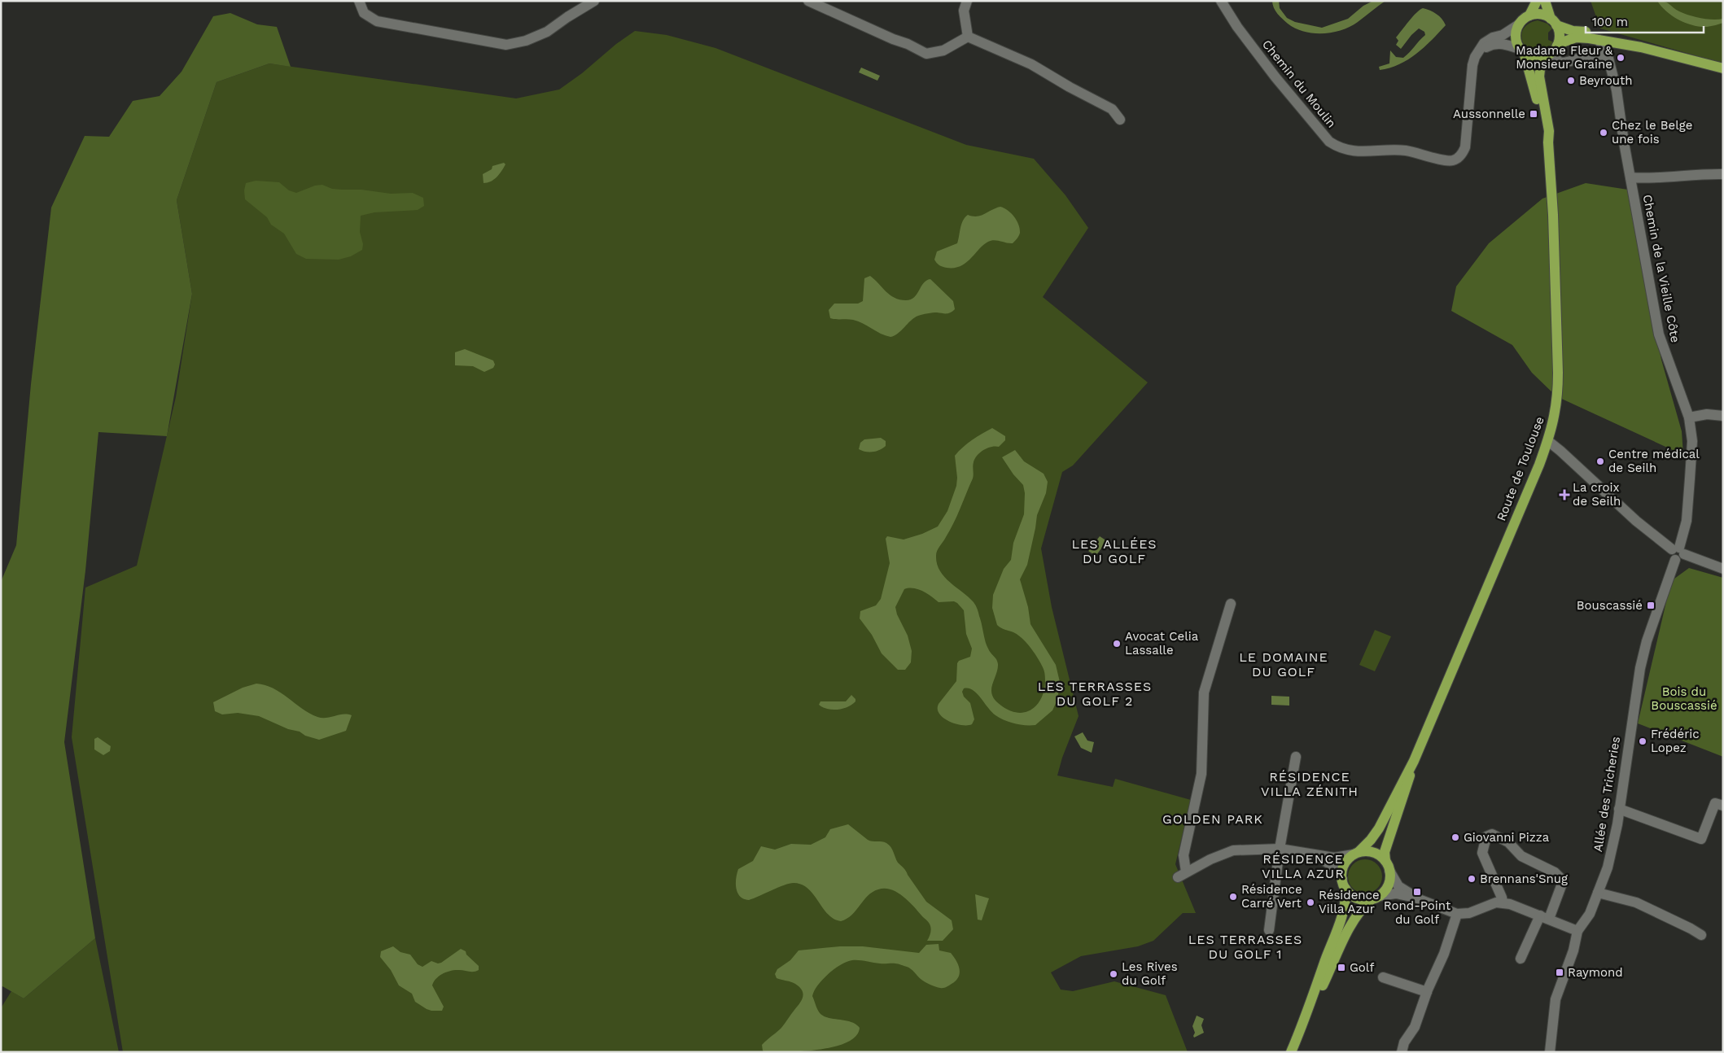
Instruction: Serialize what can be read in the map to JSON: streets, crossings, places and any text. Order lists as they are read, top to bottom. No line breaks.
{"streets":{"main road":["Route de Toulouse"],"street":["Chemin du Moulin","Chemin de la Vieille Côte","Allée des Tricheries"]},"crossings":[["Chemin de la Vieille Côte","Allée des Tricheries"]],"districts":["LES ALLÉES DU GOLF","LE DOMAINE DU GOLF","LES TERRASSES DU GOLF 2","RÉSIDENCE VILLA ZÉNITH","GOLDEN PARK","RÉSIDENCE VILLA AZUR","LES TERRASSES DU GOLF 1"],"parks":["Bois du Bouscassié"],"places":{"other":["Madame Fleur & Monsieur Graine","Beyrouth","Chez le Belge une fois","Centre médical de Seilh","Avocat Celia Lassalle","Frédéric Lopez","Giovanni Pizza","Brennans'Snug","Résidence Carré Vert","Résidence Villa Azur","Les Rives du Golf"],"transit":["Aussonnelle","Bouscassié","Rond-Point du Golf","Golf","Raymond"],"health":["La croix de Seilh"]},"scale_bar":"100 m"}
